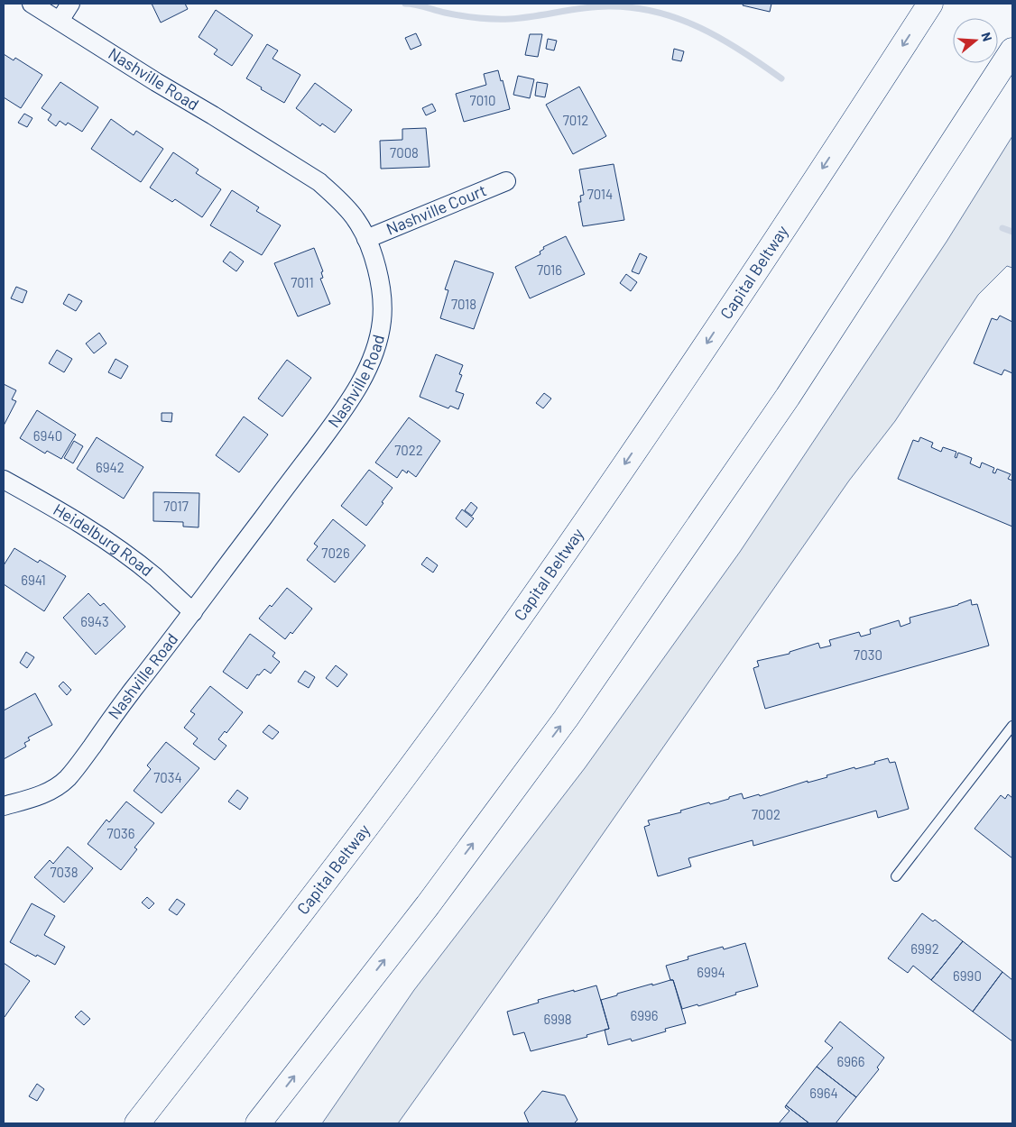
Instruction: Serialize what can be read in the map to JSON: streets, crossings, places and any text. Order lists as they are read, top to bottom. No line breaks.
{"streets":{"highway":["Capital Beltway"],"street":["Nashville Road","Nashville Court","Heidelburg Road"]},"crossings":[["Nashville Road","Nashville Court"],["Nashville Road","Heidelburg Road"]],"house_numbers":["7010","7012","7008","7014","7016","7011","7018","6940","7022","6942","7017","7026","6941","6943","7030","7034","7002","7036","7038","6992","6994","6990","6996","6998","6966","6964"],"north":"right"}
